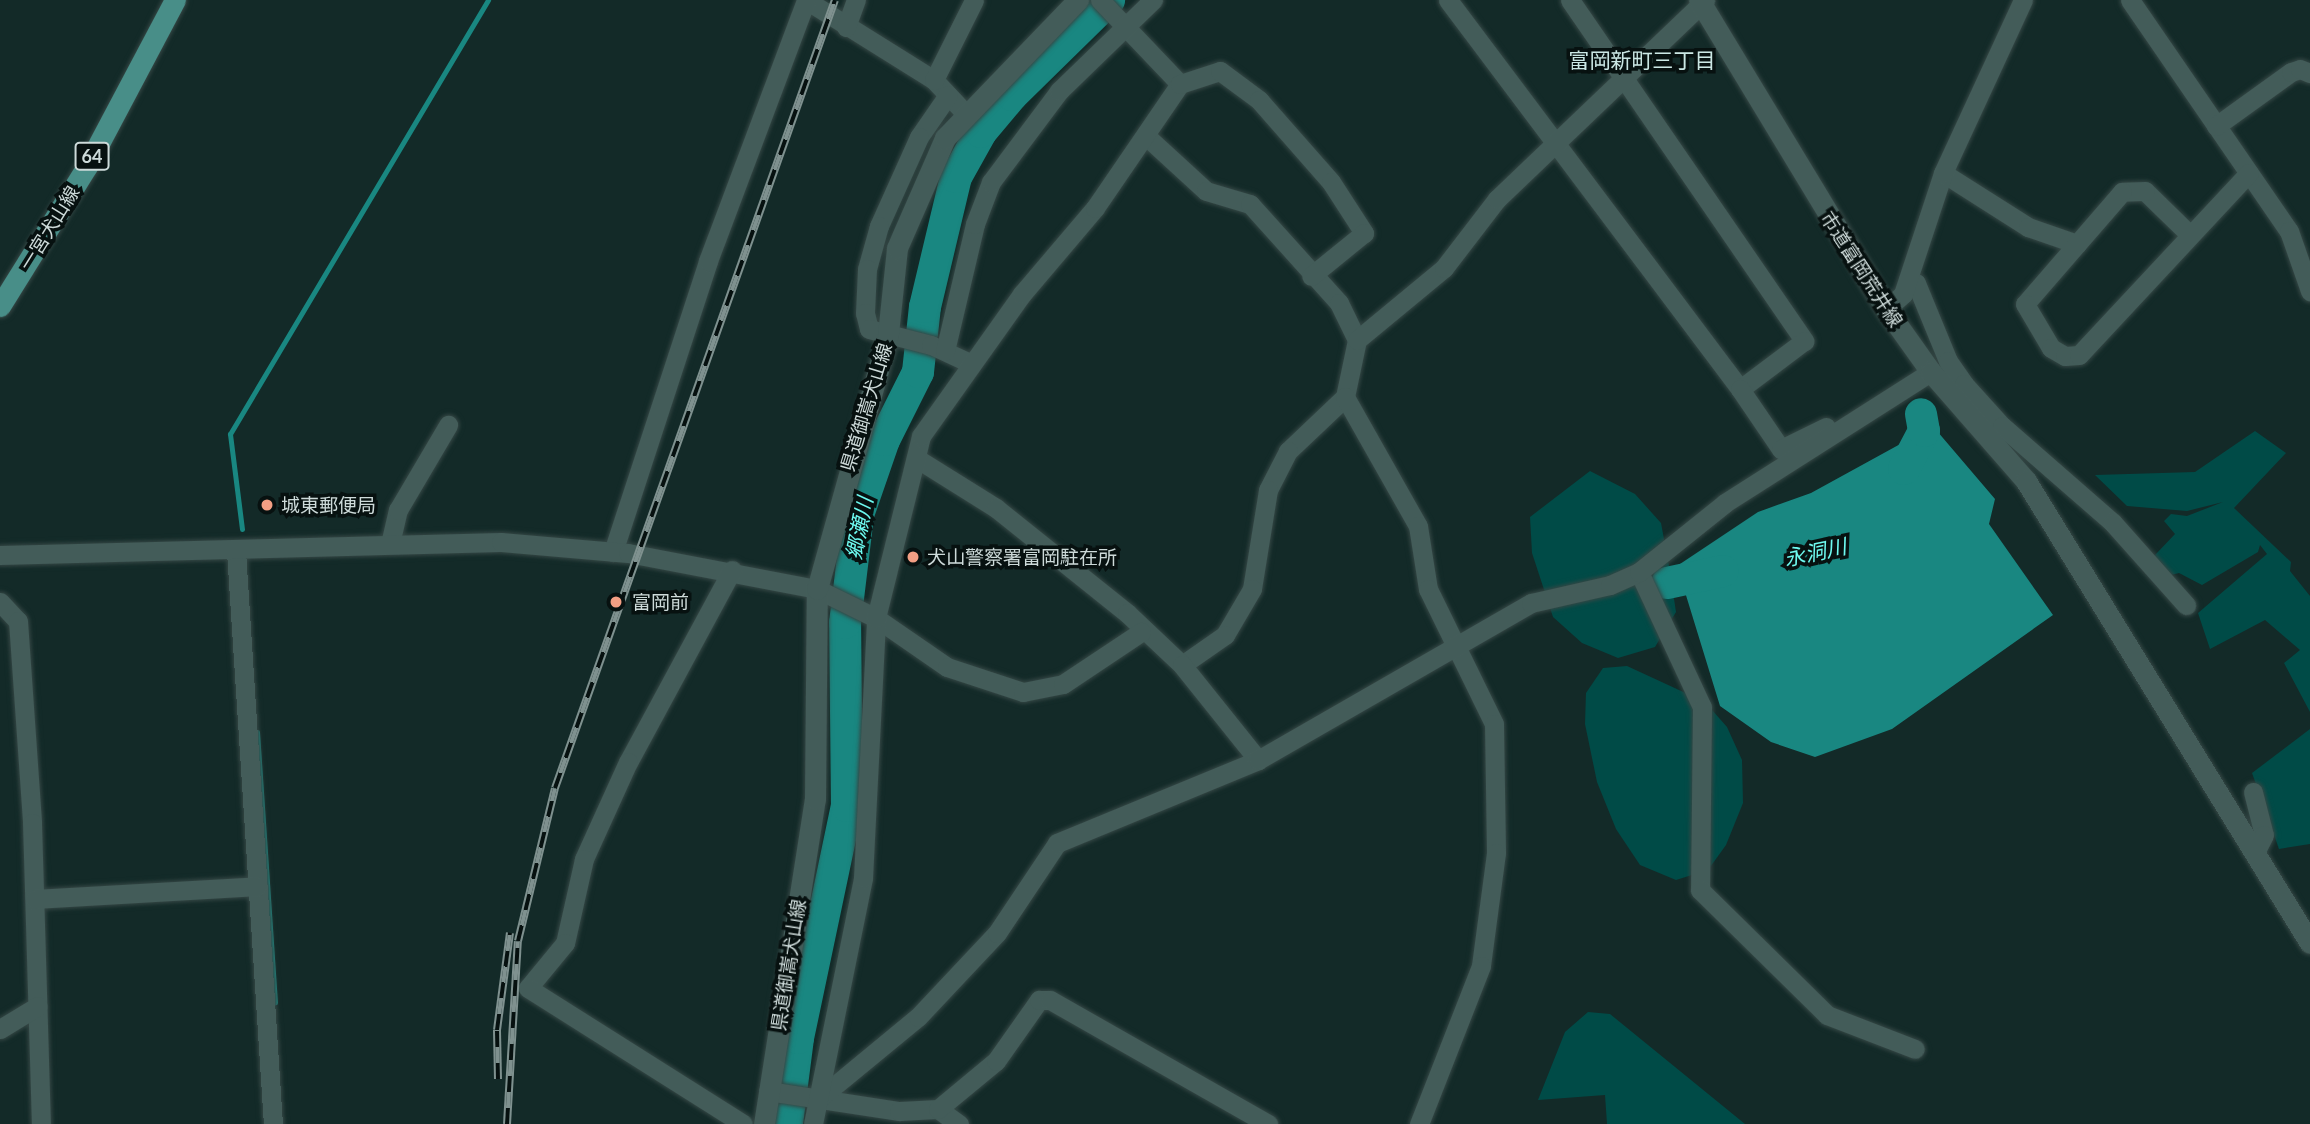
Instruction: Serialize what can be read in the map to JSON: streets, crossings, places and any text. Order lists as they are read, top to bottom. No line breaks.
{"streets":{"main road":["64","一宮犬山線","市道富岡荒井線","県道御嵩犬山線"]},"districts":["富岡新町三丁目"],"water":["郷瀬川","永洞川"],"places":["城東郵便局","犬山警察署富岡駐在所","富岡前"]}
